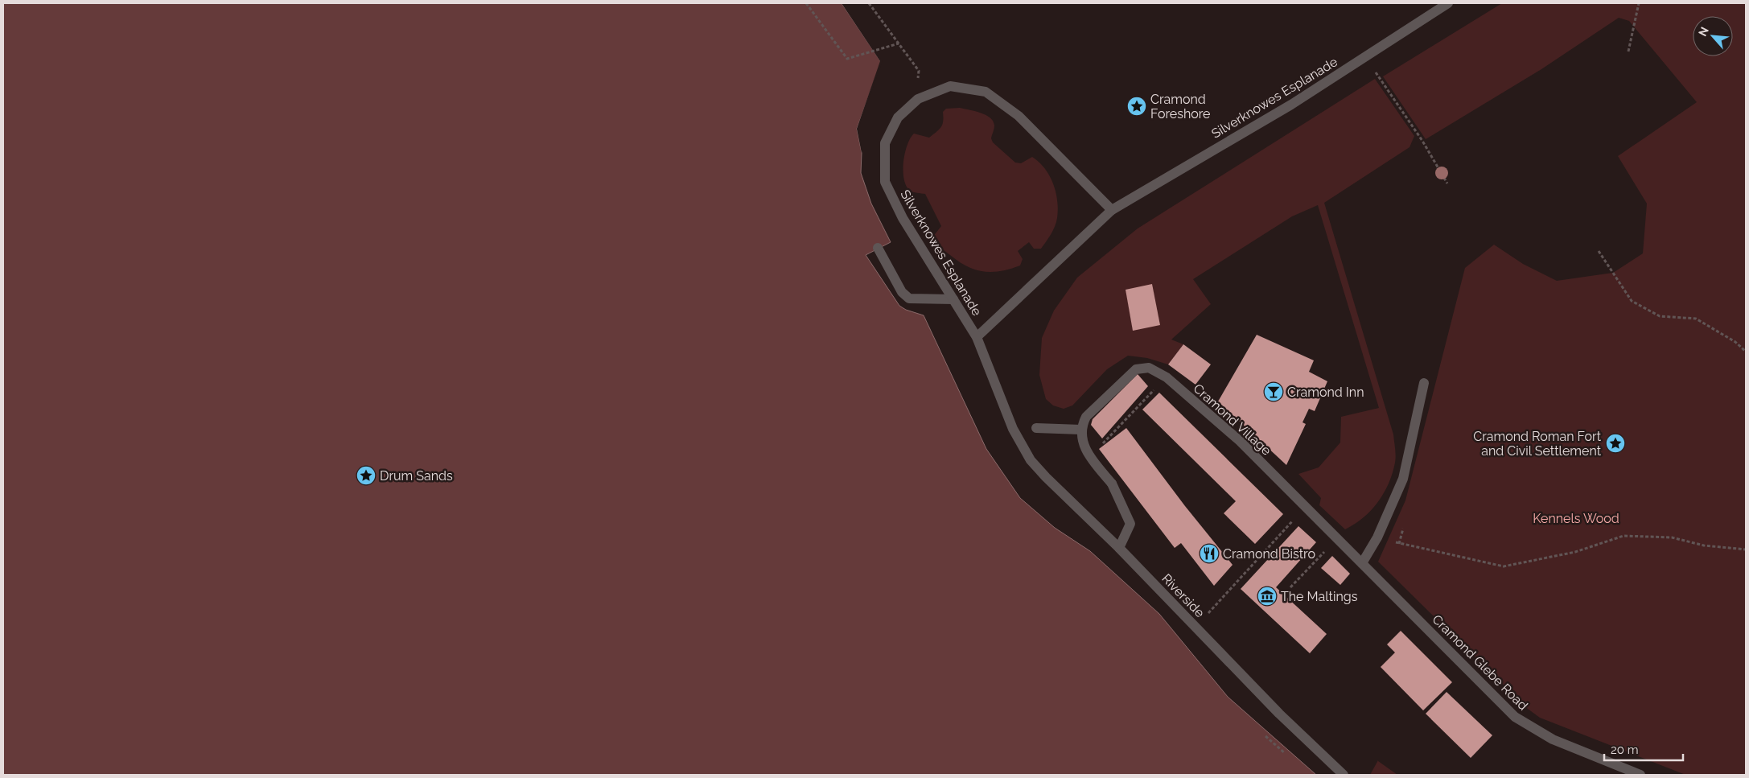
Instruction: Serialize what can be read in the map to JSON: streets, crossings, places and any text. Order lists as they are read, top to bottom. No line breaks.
{"streets":{"street":["Silverknowes Esplanade","Cramond Village","Riverside","Cramond Glebe Road"]},"crossings":[["Silverknowes Esplanade","Riverside"],["Cramond Village","Cramond Glebe Road"]],"parks":["Kennels Wood"],"places":{"place":["Cramond Foreshore","Cramond Roman Fort and Civil Settlement","Drum Sands"],"bar":["Cramond Inn"],"restaurant":["Cramond Bistro"],"museum":["The Maltings"]},"scale_bar":"20 m","north":"top left"}
